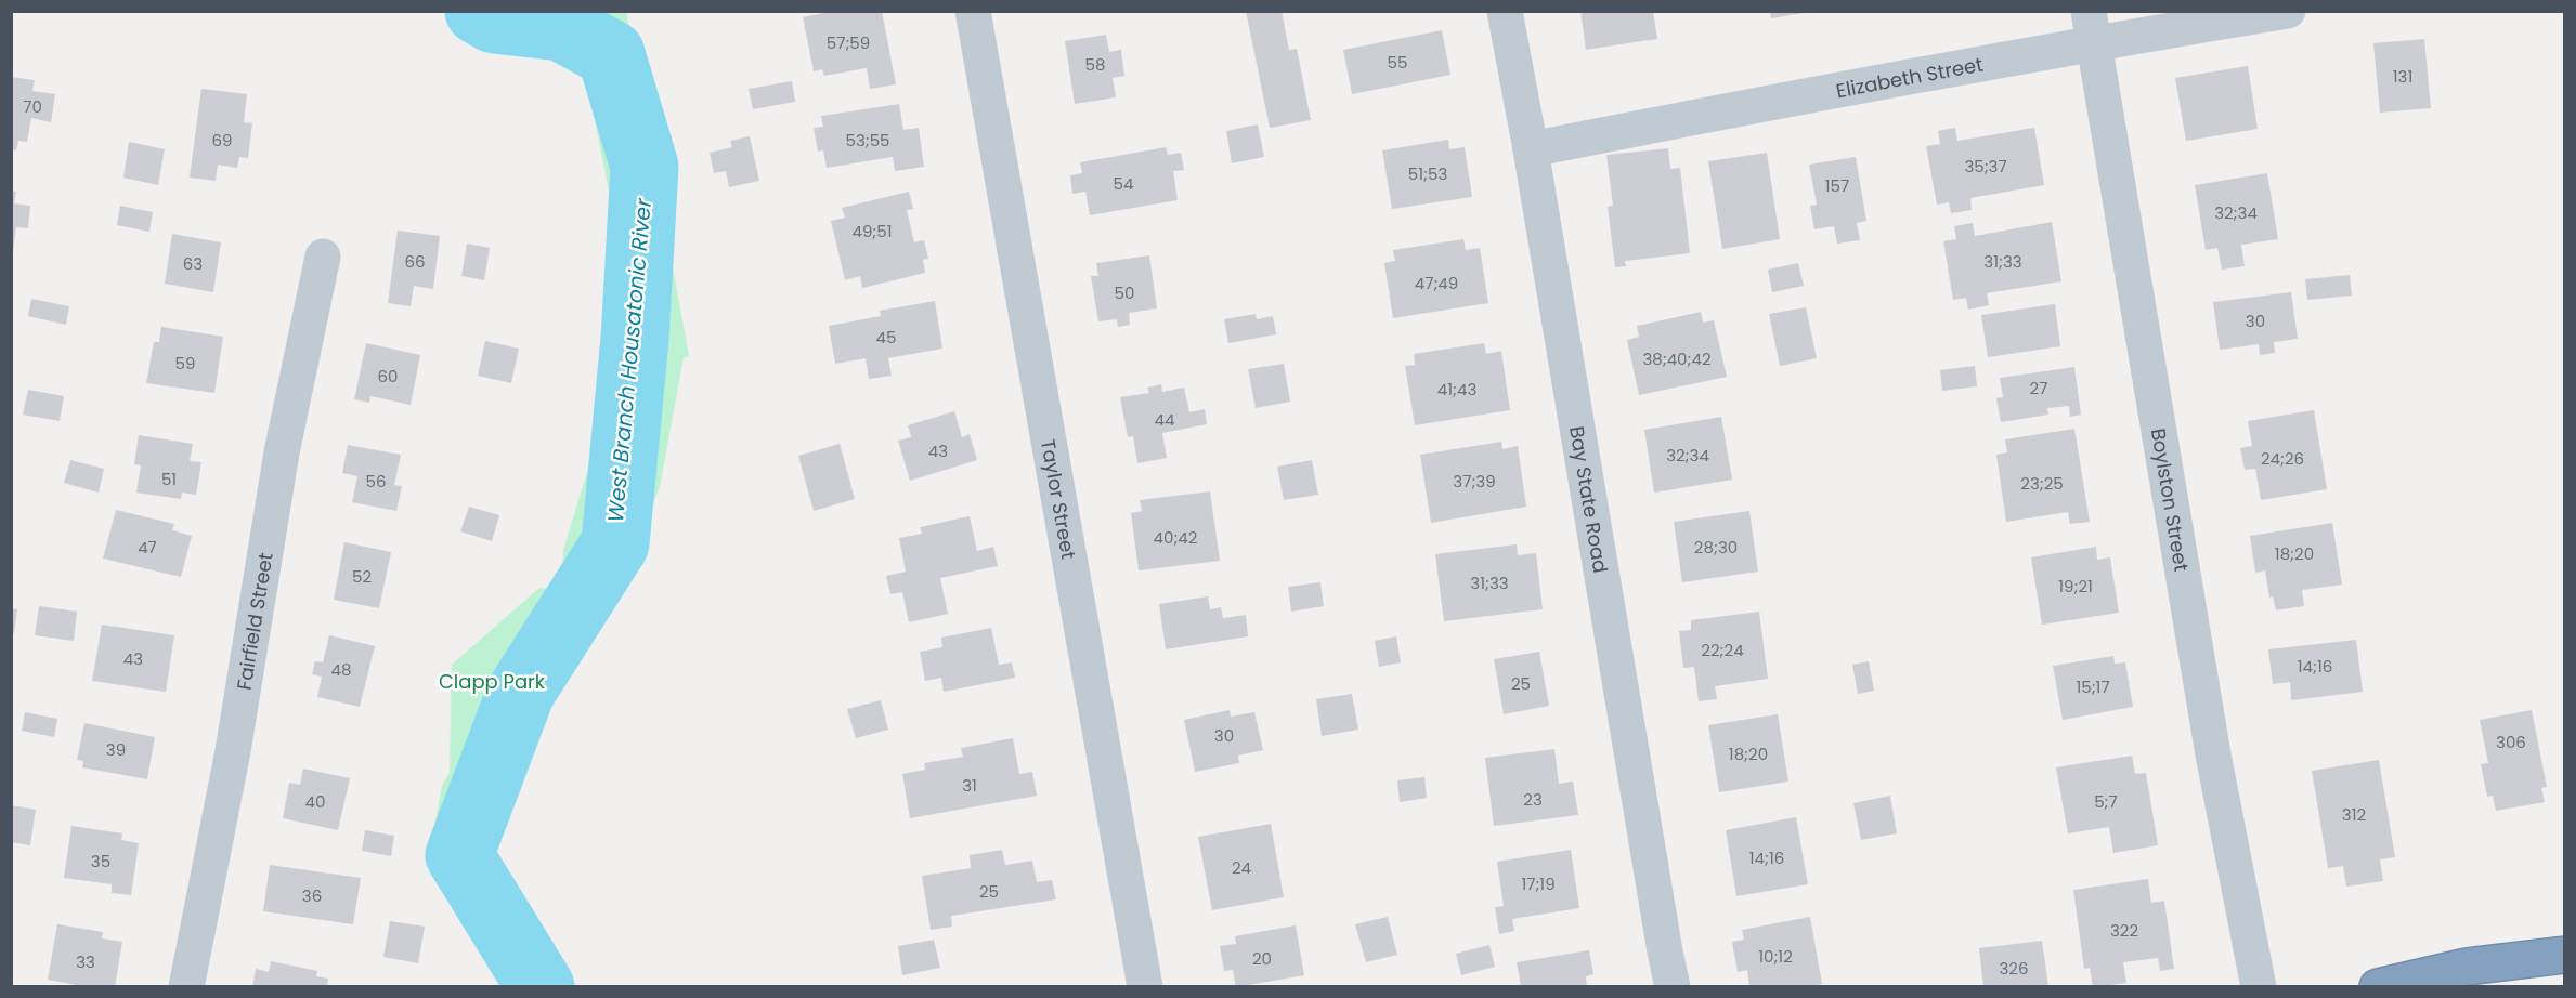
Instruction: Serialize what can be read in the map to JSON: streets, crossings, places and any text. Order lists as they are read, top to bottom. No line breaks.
{"streets":{"street":["Elizabeth Street","Taylor Street","Bay State Road","Boylston Street","Fairfield Street"]},"crossings":[["Elizabeth Street","Bay State Road"],["Elizabeth Street","Boylston Street"]],"water":["West Branch Housatonic River"],"parks":["Clapp Park"],"house_numbers":["57;59","55","58","131","70","69","53;55","35;37","51;53","54","157","32;34","49;51","66","31;33","63","47;49","50","30","45","38;40;42","59","60","27","41;43","44","43","32;34","24;26","51","56","37;39","23;25","40;42","47","28;30","18;20","52","31;33","19;21","22;24","43","14;16","48","25","15;17","30","306","39","18;20","31","23","40","5;7","312","14;16","35","24","17;19","25","36","322","10;12","20","33","326"]}
